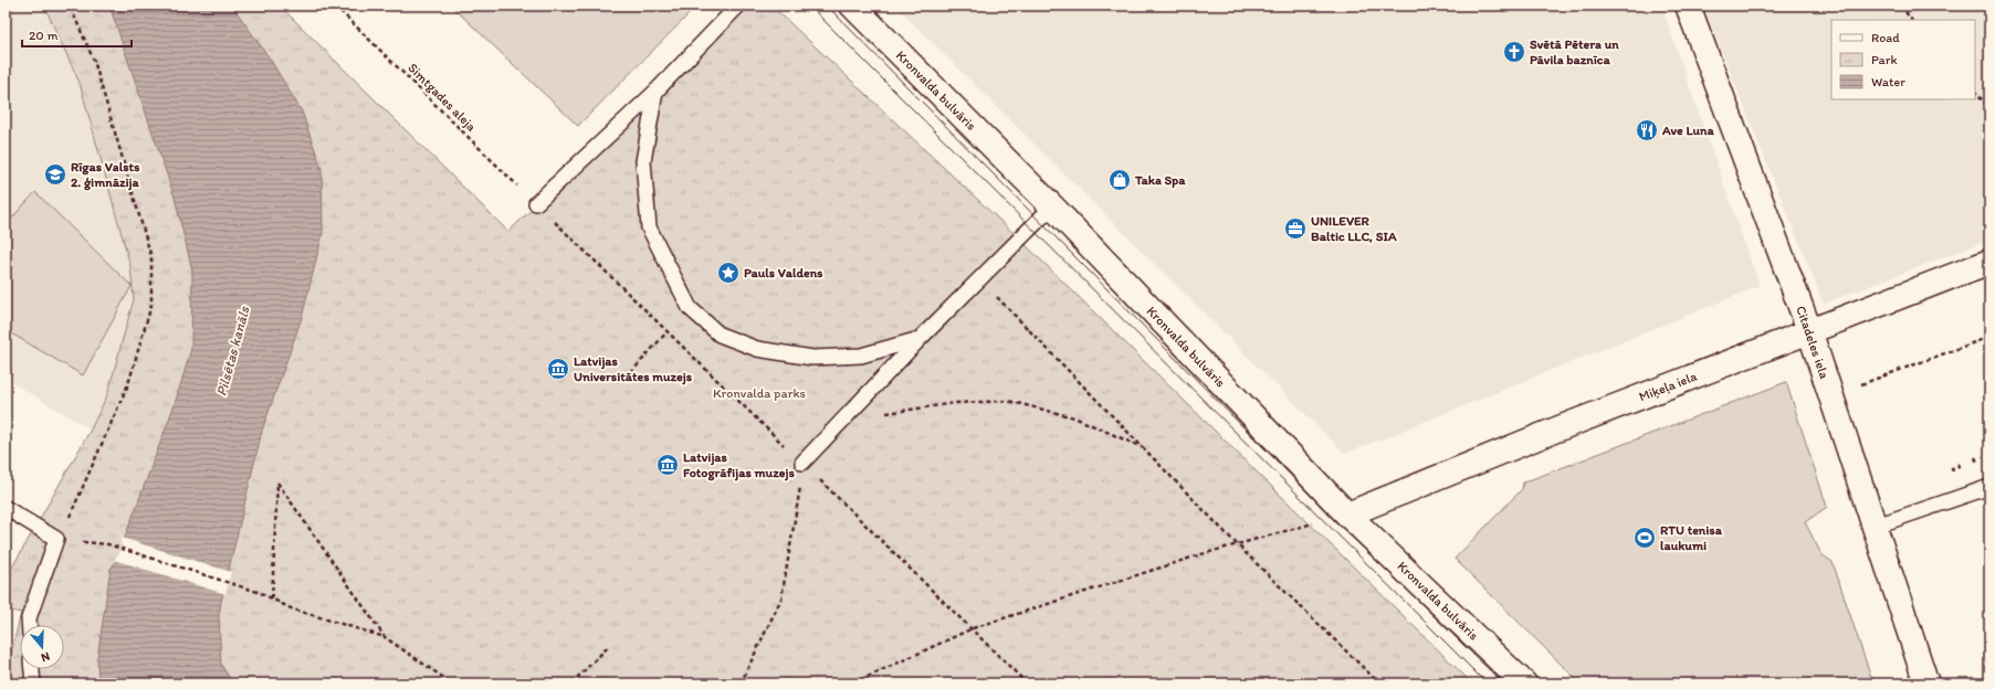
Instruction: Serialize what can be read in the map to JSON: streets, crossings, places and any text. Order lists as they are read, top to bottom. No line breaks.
{"streets":{"street":["Kronvalda bulvāris","Citadeles iela","Miķeļa iela"],"path":["Simtgades aleja"]},"crossings":[["Kronvalda bulvāris","Miķeļa iela"],["Citadeles iela","Miķeļa iela"]],"water":["Pilsētas kanāls"],"parks":["Kronvalda parks"],"places":{"church":["Svētā Pētera un Pāvila baznīca"],"restaurant":["Ave Luna"],"school or university":["Rīgas Valsts 2. ģimnāzija"],"shop":["Taka Spa"],"office":["UNILEVER Baltic LLC, SIA"],"place":["Pauls Valdens"],"museum":["Latvijas Universitātes muzejs","Latvijas Fotogrāfijas muzejs"],"sports":["RTU tenisa laukumi"]},"legend":["Road","Park","Water"],"scale_bar":"20 m","north":"bottom"}
